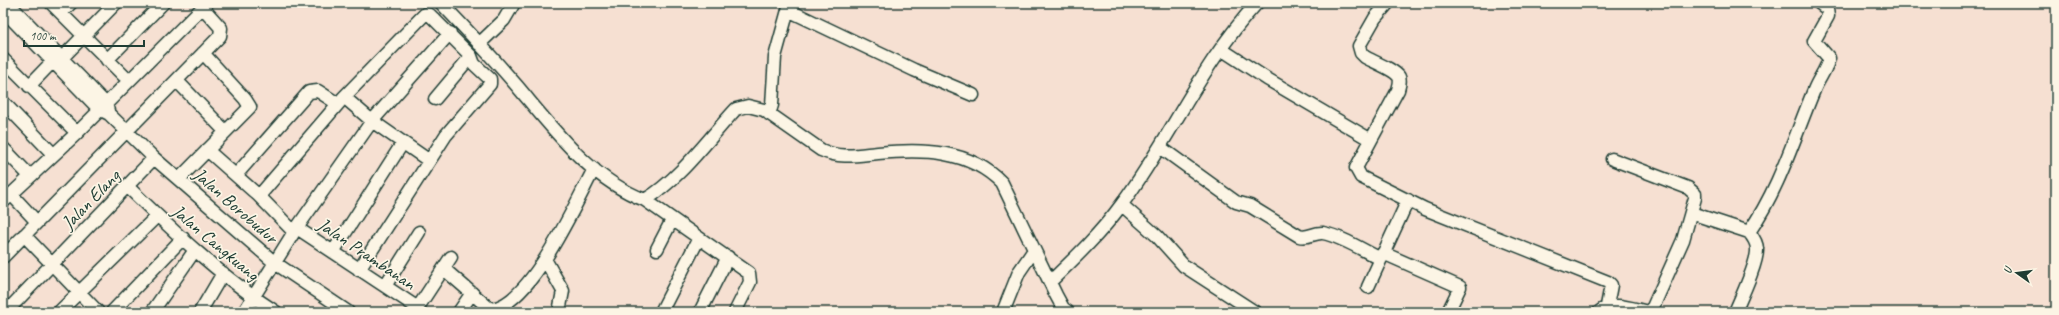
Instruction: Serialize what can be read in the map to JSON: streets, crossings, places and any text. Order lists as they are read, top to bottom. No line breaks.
{"streets":{"street":["Jalan Elang","Jalan Borobudur","Jalan Cangkuang","Jalan Prambanan"]},"crossings":[["Jalan Elang","Jalan Borobudur"],["Jalan Elang","Jalan Cangkuang"],["Jalan Borobudur","Jalan Cangkuang"],["Jalan Cangkuang","Jalan Prambanan"]],"scale_bar":"100 m","north":"left"}
